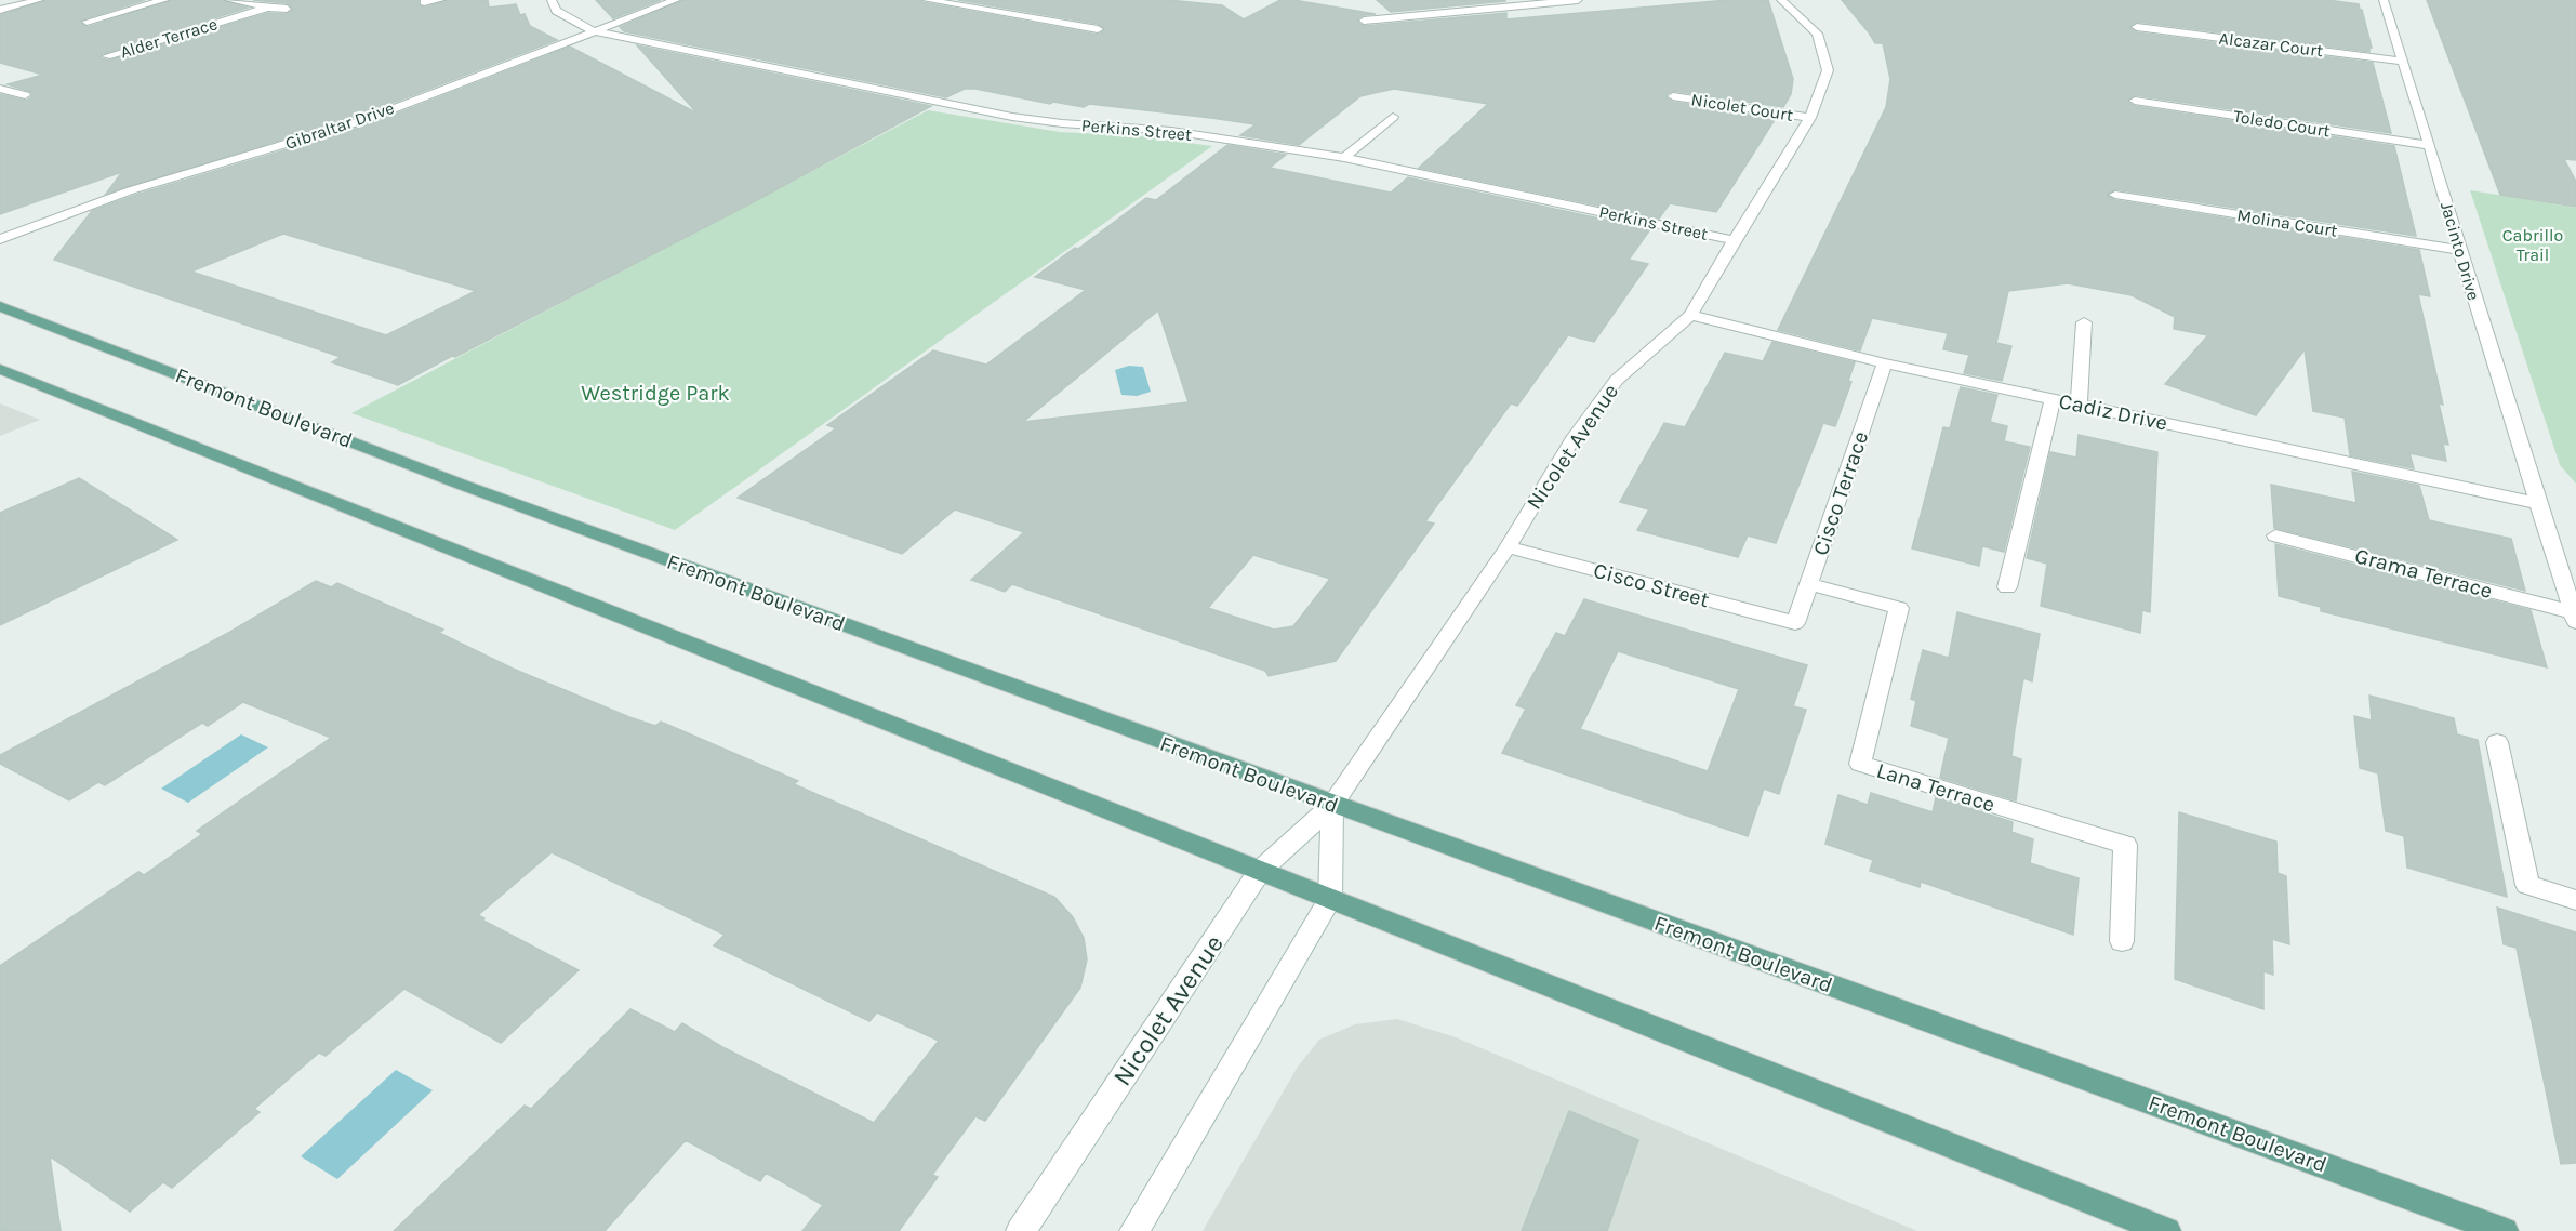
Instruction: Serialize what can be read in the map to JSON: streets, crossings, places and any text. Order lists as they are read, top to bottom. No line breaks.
{"streets":{"main road":["Fremont Boulevard"],"street":["Alder Terrace","Alcazar Court","Nicolet Court","Toledo Court","Gibraltar Drive","Perkins Street","Molina Court","Jacinto Drive","Cadiz Drive","Nicolet Avenue","Cisco Terrace","Grama Terrace","Cisco Street","Lana Terrace"]},"crossings":[["Alcazar Court","Jacinto Drive"],["Nicolet Court","Nicolet Avenue"],["Toledo Court","Jacinto Drive"],["Gibraltar Drive","Perkins Street"],["Perkins Street","Nicolet Avenue"],["Molina Court","Jacinto Drive"],["Jacinto Drive","Cadiz Drive"],["Jacinto Drive","Grama Terrace"],["Fremont Boulevard","Nicolet Avenue"],["Cadiz Drive","Nicolet Avenue"],["Cadiz Drive","Cisco Terrace"],["Cadiz Drive","Grama Terrace"],["Nicolet Avenue","Cisco Street"],["Cisco Terrace","Cisco Street"],["Cisco Terrace","Lana Terrace"]],"parks":["Cabrillo Trail","Westridge Park"]}
